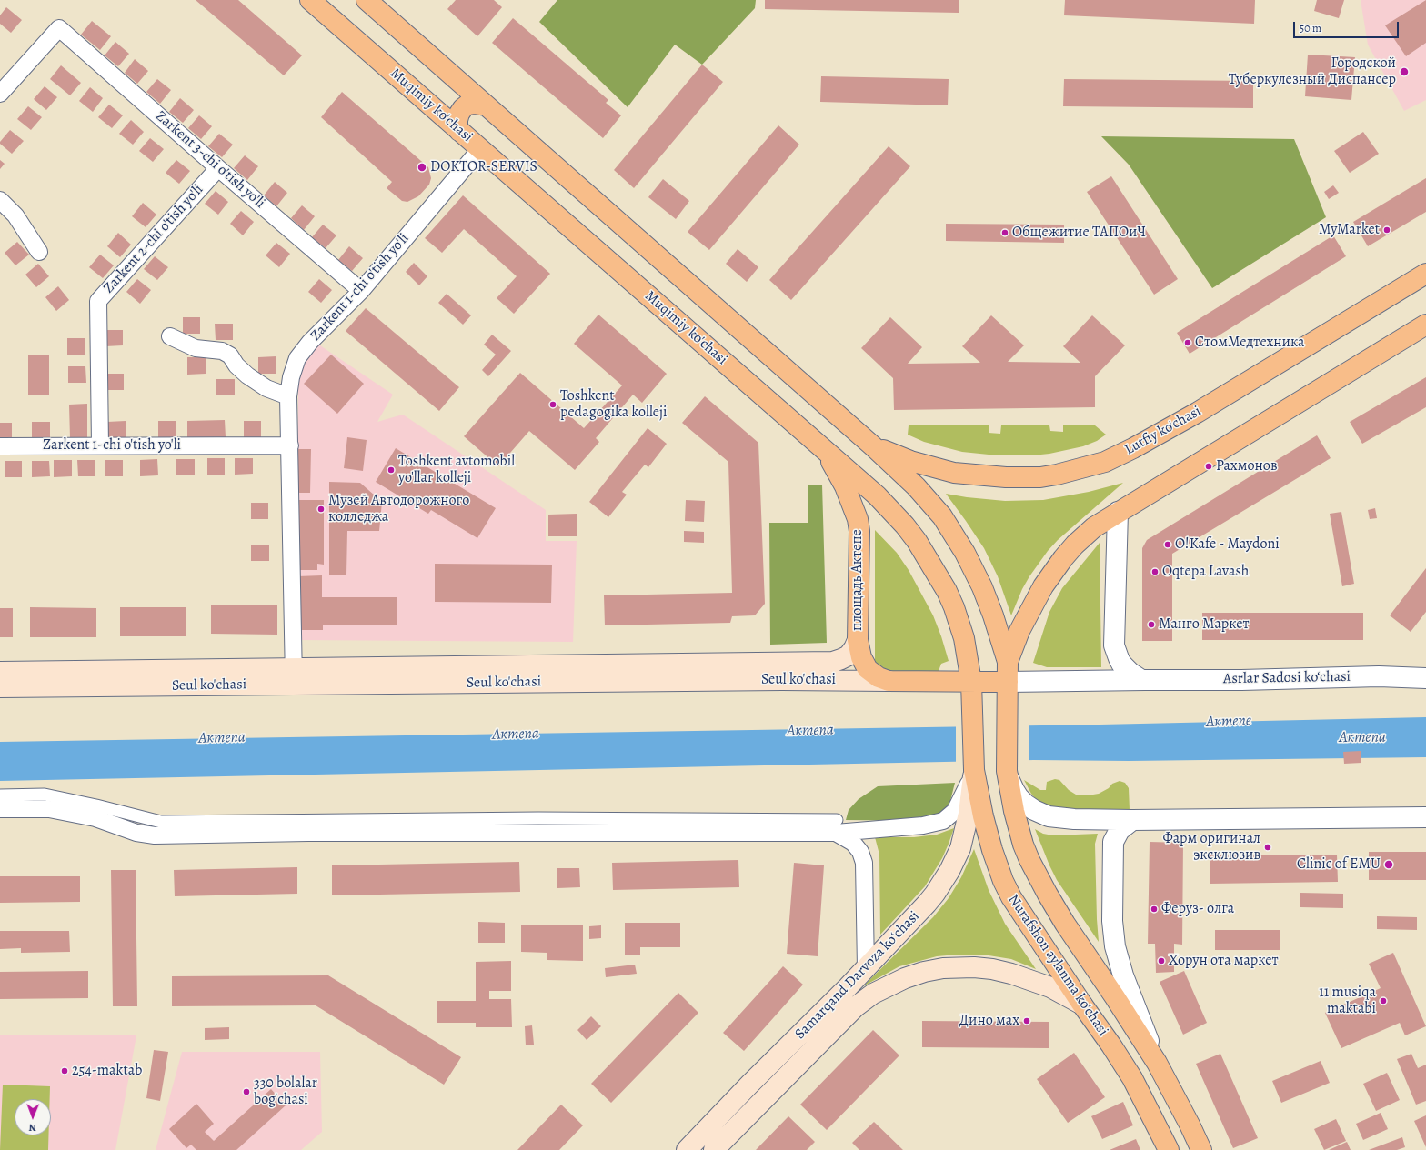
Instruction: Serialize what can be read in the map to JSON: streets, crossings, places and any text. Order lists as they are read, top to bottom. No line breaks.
{"streets":{"main road":["Muqimiy ko'chasi","Lutfiy ko'chasi","площадь Актепе","Seul ko'chasi","Nurafshon aylanma ko'chasi","Samarqand Darvoza koʻchasi"],"street":["Zarkent 3-chi o'tish yo'li","Zarkent 2-chi o'tish yo'li","Zarkent 1-chi o'tish yo'li","Asrlar Sadosi ko‘chasi"]},"crossings":[["Muqimiy ko'chasi","Zarkent 1-chi o'tish yo'li"],["Muqimiy ko'chasi","площадь Актепе"],["Muqimiy ko'chasi","Seul ko'chasi"],["Muqimiy ko'chasi","Nurafshon aylanma ko'chasi"],["Zarkent 3-chi o'tish yo'li","Zarkent 2-chi o'tish yo'li"],["Zarkent 3-chi o'tish yo'li","Zarkent 1-chi o'tish yo'li"],["Zarkent 2-chi o'tish yo'li","Zarkent 1-chi o'tish yo'li"],["Zarkent 1-chi o'tish yo'li","Seul ko'chasi"],["площадь Актепе","Seul ko'chasi"],["Asrlar Sadosi ko‘chasi","Seul ko'chasi"],["Asrlar Sadosi ko‘chasi","Nurafshon aylanma ko'chasi"],["Seul ko'chasi","Nurafshon aylanma ko'chasi"],["Nurafshon aylanma ko'chasi","Samarqand Darvoza koʻchasi"]],"water":["Актепе","Актепа"],"places":["Городской Туберкулезный Диспансер","DOKTOR-SERVIS","MyMarket","Общежитие ТАПОиЧ","СтомМедтехника","Toshkent pedagogika kolleji","Рахмонов","Toshkent avtomobil yo'llar kolleji","Музей Автодорожного колледжа","O!Kafe - Maydoni","Oqtepa Lavash","Манго Маркет","Фарм оригинал эксклюзив","Clinic of EMU","Феруз- олга","Хорун ота маркет","11 musiqa maktabi","Дино мах","254-maktab","330 bolalar bog'chasi"],"scale_bar":"50 m","north":"bottom"}
